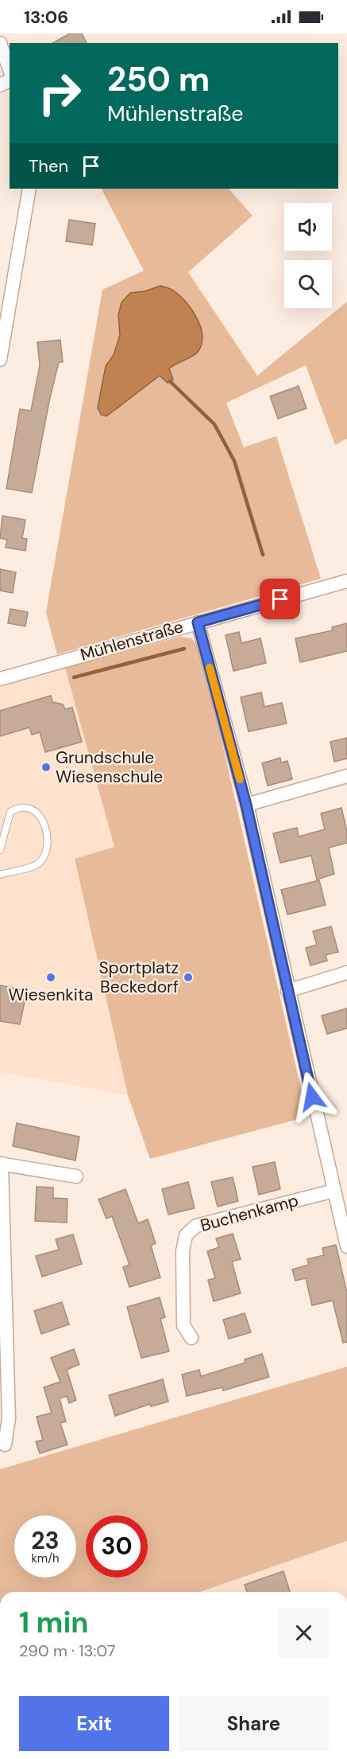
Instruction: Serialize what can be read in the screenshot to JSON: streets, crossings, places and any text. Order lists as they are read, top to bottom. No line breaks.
{"streets":{"street":["Mühlenstraße","Buchenkamp"]},"places":["Grundschule Wiesenschule","Wiesenkita","Sportplatz Beckedorf"],"page":{"status":"13:06","turn":["250 m","Mühlenstraße"],"then":"Then","speed":"23 km/h","limit":"30","heading":["1 min","290 m · 13:07"],"buttons":["Exit","Share"]}}
